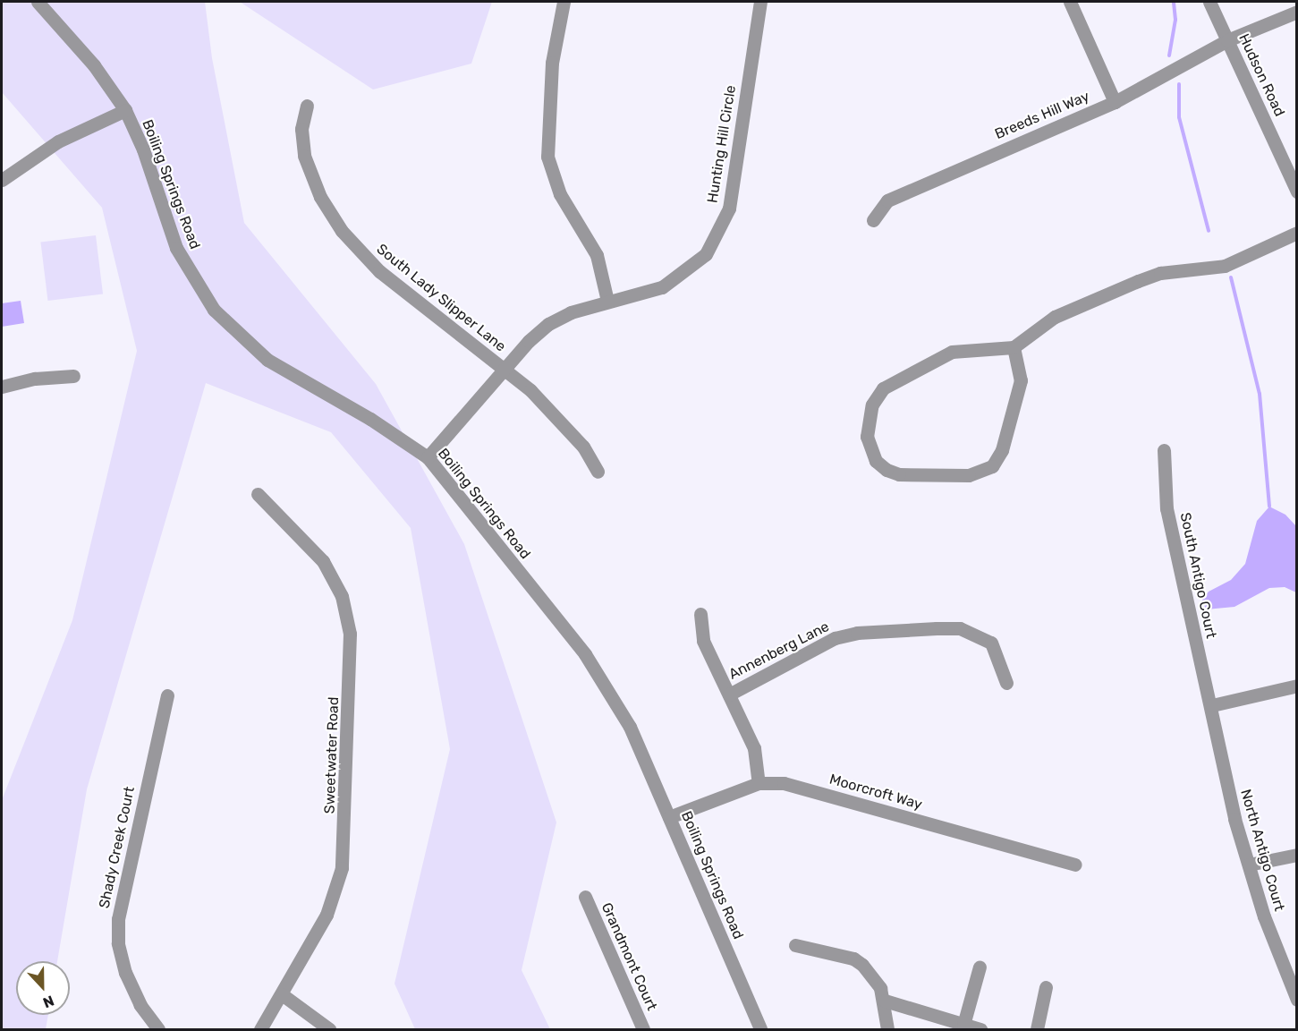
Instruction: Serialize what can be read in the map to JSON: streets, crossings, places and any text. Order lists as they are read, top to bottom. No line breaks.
{"streets":{"street":["Hudson Road","Breeds Hill Way","Hunting Hill Circle","Boiling Springs Road","South Lady Slipper Lane","South Antigo Court","Annenberg Lane","Sweetwater Road","Moorcroft Way","Shady Creek Court","North Antigo Court","Grandmont Court"]},"crossings":[["Hudson Road","Breeds Hill Way"],["Hunting Hill Circle","Boiling Springs Road"],["Hunting Hill Circle","South Lady Slipper Lane"],["Boiling Springs Road","Moorcroft Way"],["South Antigo Court","North Antigo Court"]],"north":"bottom"}
